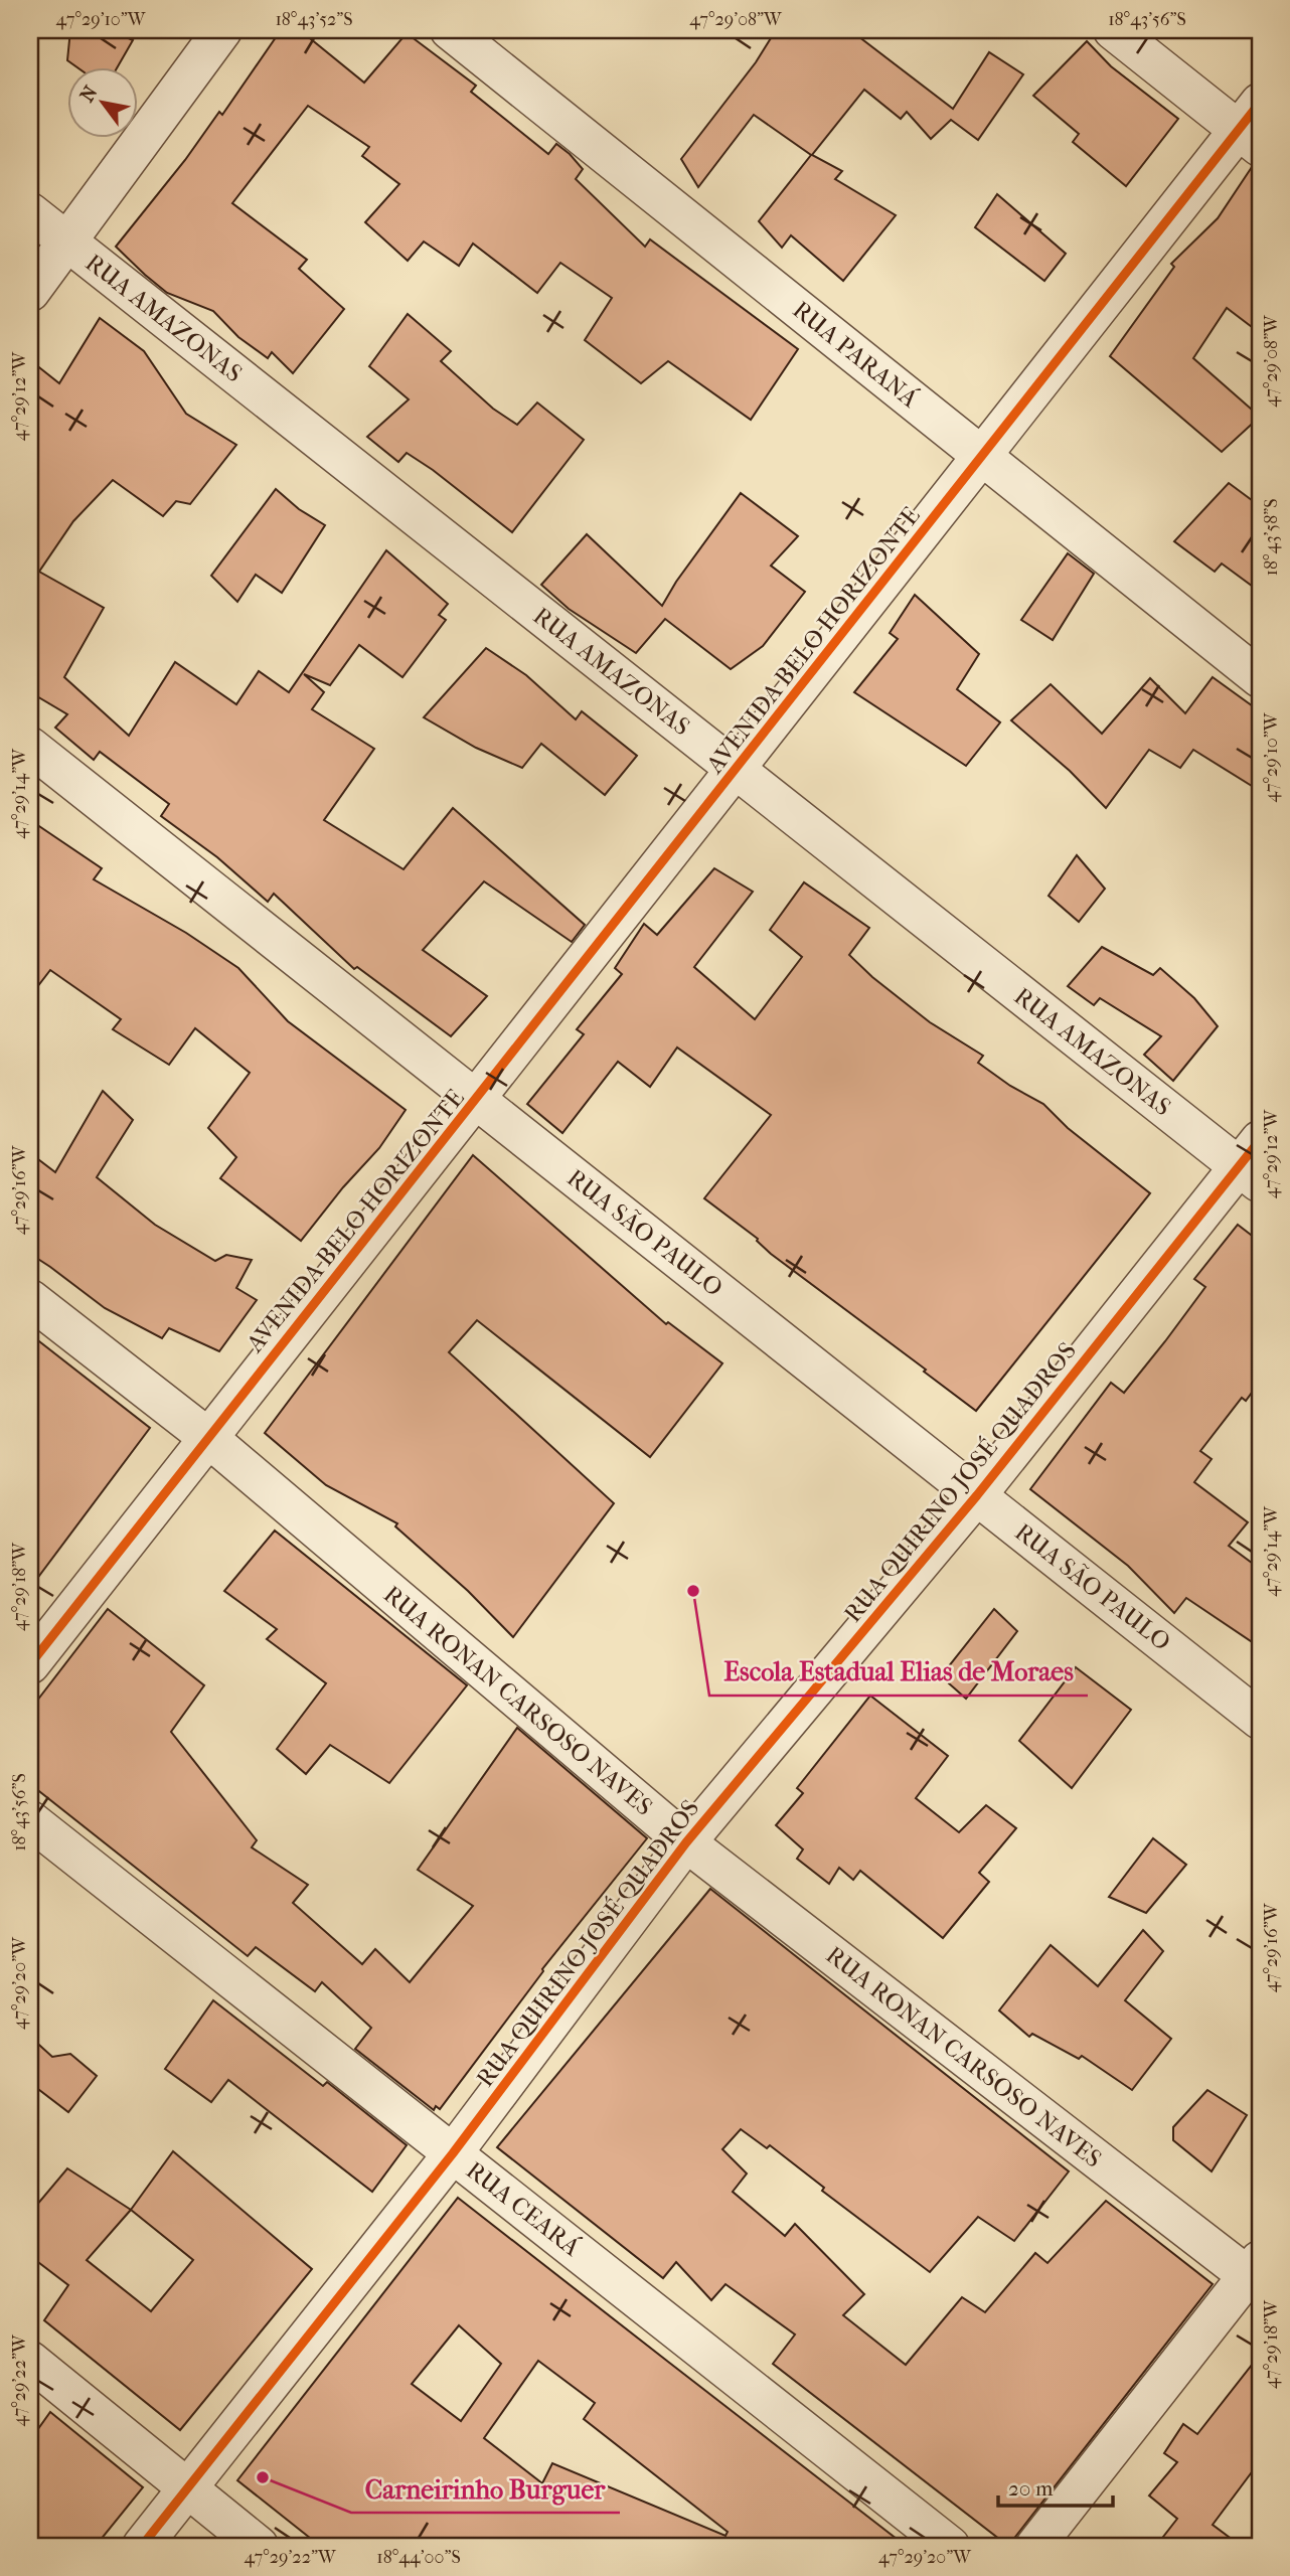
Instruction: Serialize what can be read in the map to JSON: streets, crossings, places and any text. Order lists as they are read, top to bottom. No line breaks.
{"streets":{"street":["RUA AMAZONAS","RUA PARANÁ","AVENIDA BELO HORIZONTE","RUA SÃO PAULO","RUA QUIRINO JOSÉ QUADROS","RUA RONAN CARSOSO NAVES","RUA CEARÁ"]},"crossings":[["RUA AMAZONAS","AVENIDA BELO HORIZONTE"],["RUA AMAZONAS","RUA QUIRINO JOSÉ QUADROS"],["RUA PARANÁ","AVENIDA BELO HORIZONTE"],["AVENIDA BELO HORIZONTE","RUA SÃO PAULO"],["AVENIDA BELO HORIZONTE","RUA RONAN CARSOSO NAVES"],["RUA SÃO PAULO","RUA QUIRINO JOSÉ QUADROS"],["RUA QUIRINO JOSÉ QUADROS","RUA RONAN CARSOSO NAVES"],["RUA QUIRINO JOSÉ QUADROS","RUA CEARÁ"]],"places":["Escola Estadual Elias de Moraes","Carneirinho Burguer"],"scale_bar":"20 m","north":"top left","coordinates":["47°29'10\"W","18°43'52\"S","47°29'08\"W","18°43'56\"S","47°29'12\"W","18°43'58\"S","47°29'14\"W","47°29'16\"W","47°29'18\"W","47°29'20\"W","47°29'22\"W","18°44'00\"S"]}
